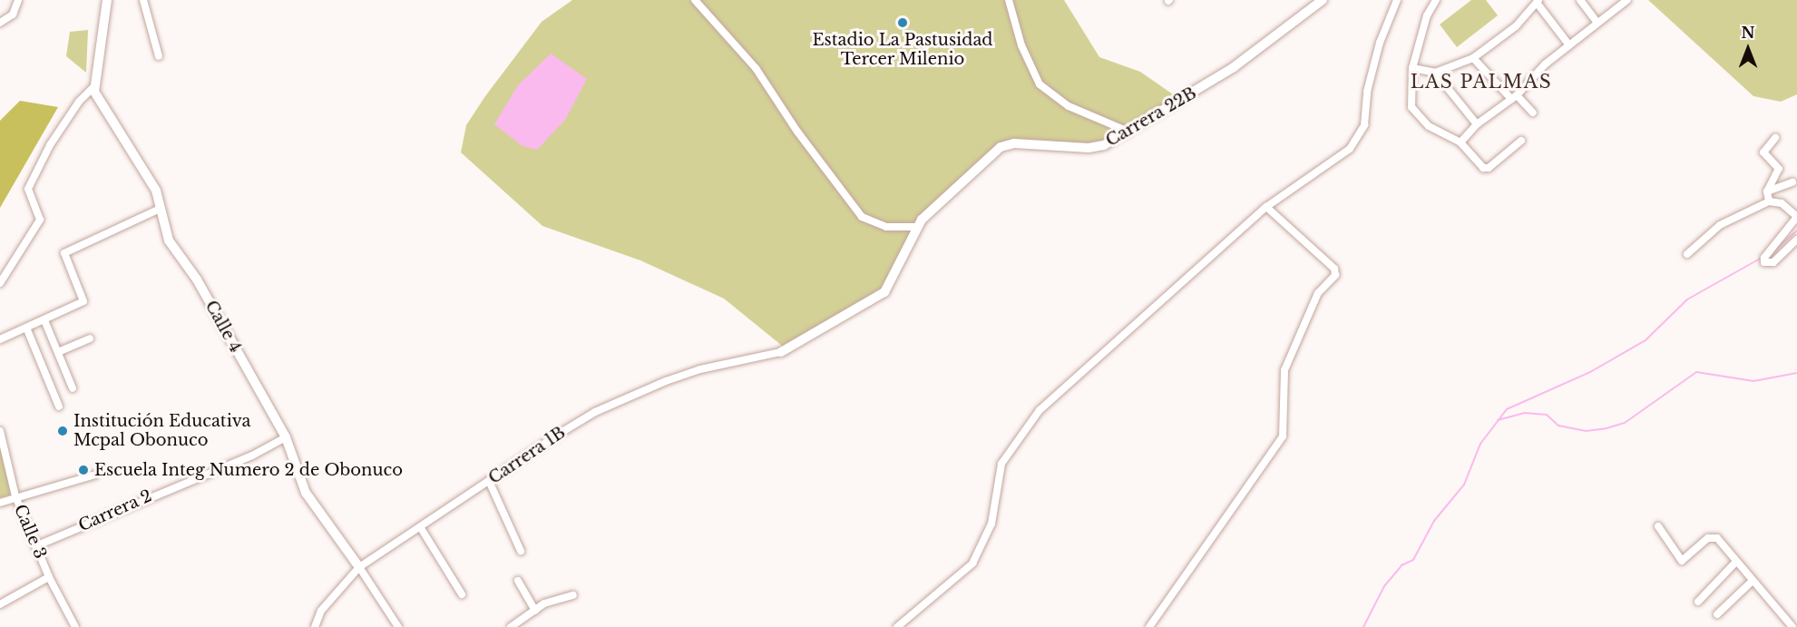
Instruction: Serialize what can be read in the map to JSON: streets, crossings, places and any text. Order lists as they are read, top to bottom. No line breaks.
{"streets":{"street":["Carrera 22B","Calle 4","Carrera 1B","Carrera 2","Calle 3"]},"crossings":[["Carrera 22B","Carrera 1B"],["Calle 4","Carrera 1B"],["Calle 4","Carrera 2"],["Carrera 2","Calle 3"]],"districts":["LAS PALMAS"],"places":["Estadio La Pastusidad Tercer Milenio","Institución Educativa Mcpal Obonuco","Escuela Integ Numero 2 de Obonuco"],"north":"top"}
